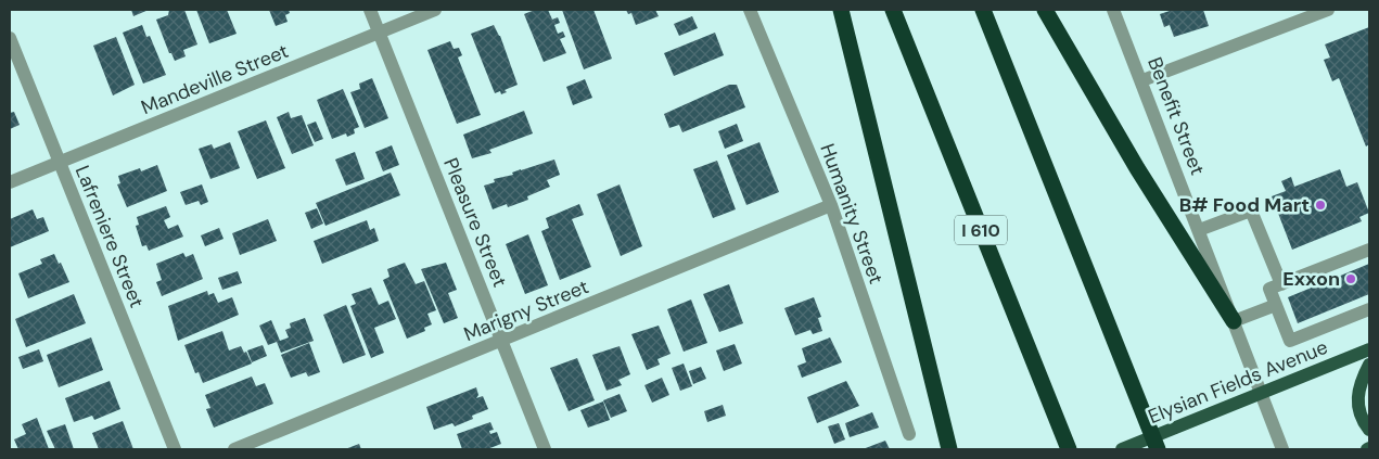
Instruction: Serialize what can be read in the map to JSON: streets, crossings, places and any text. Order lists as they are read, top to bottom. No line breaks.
{"streets":{"highway":["I 610"],"main road":["Elysian Fields Avenue"],"street":["Mandeville Street","Benefit Street","Humanity Street","Pleasure Street","Lafreniere Street","Marigny Street"]},"crossings":[["Mandeville Street","Pleasure Street"],["Mandeville Street","Lafreniere Street"],["Benefit Street","Elysian Fields Avenue"],["Humanity Street","Marigny Street"],["Pleasure Street","Marigny Street"]],"places":["B# Food Mart","Exxon"]}
